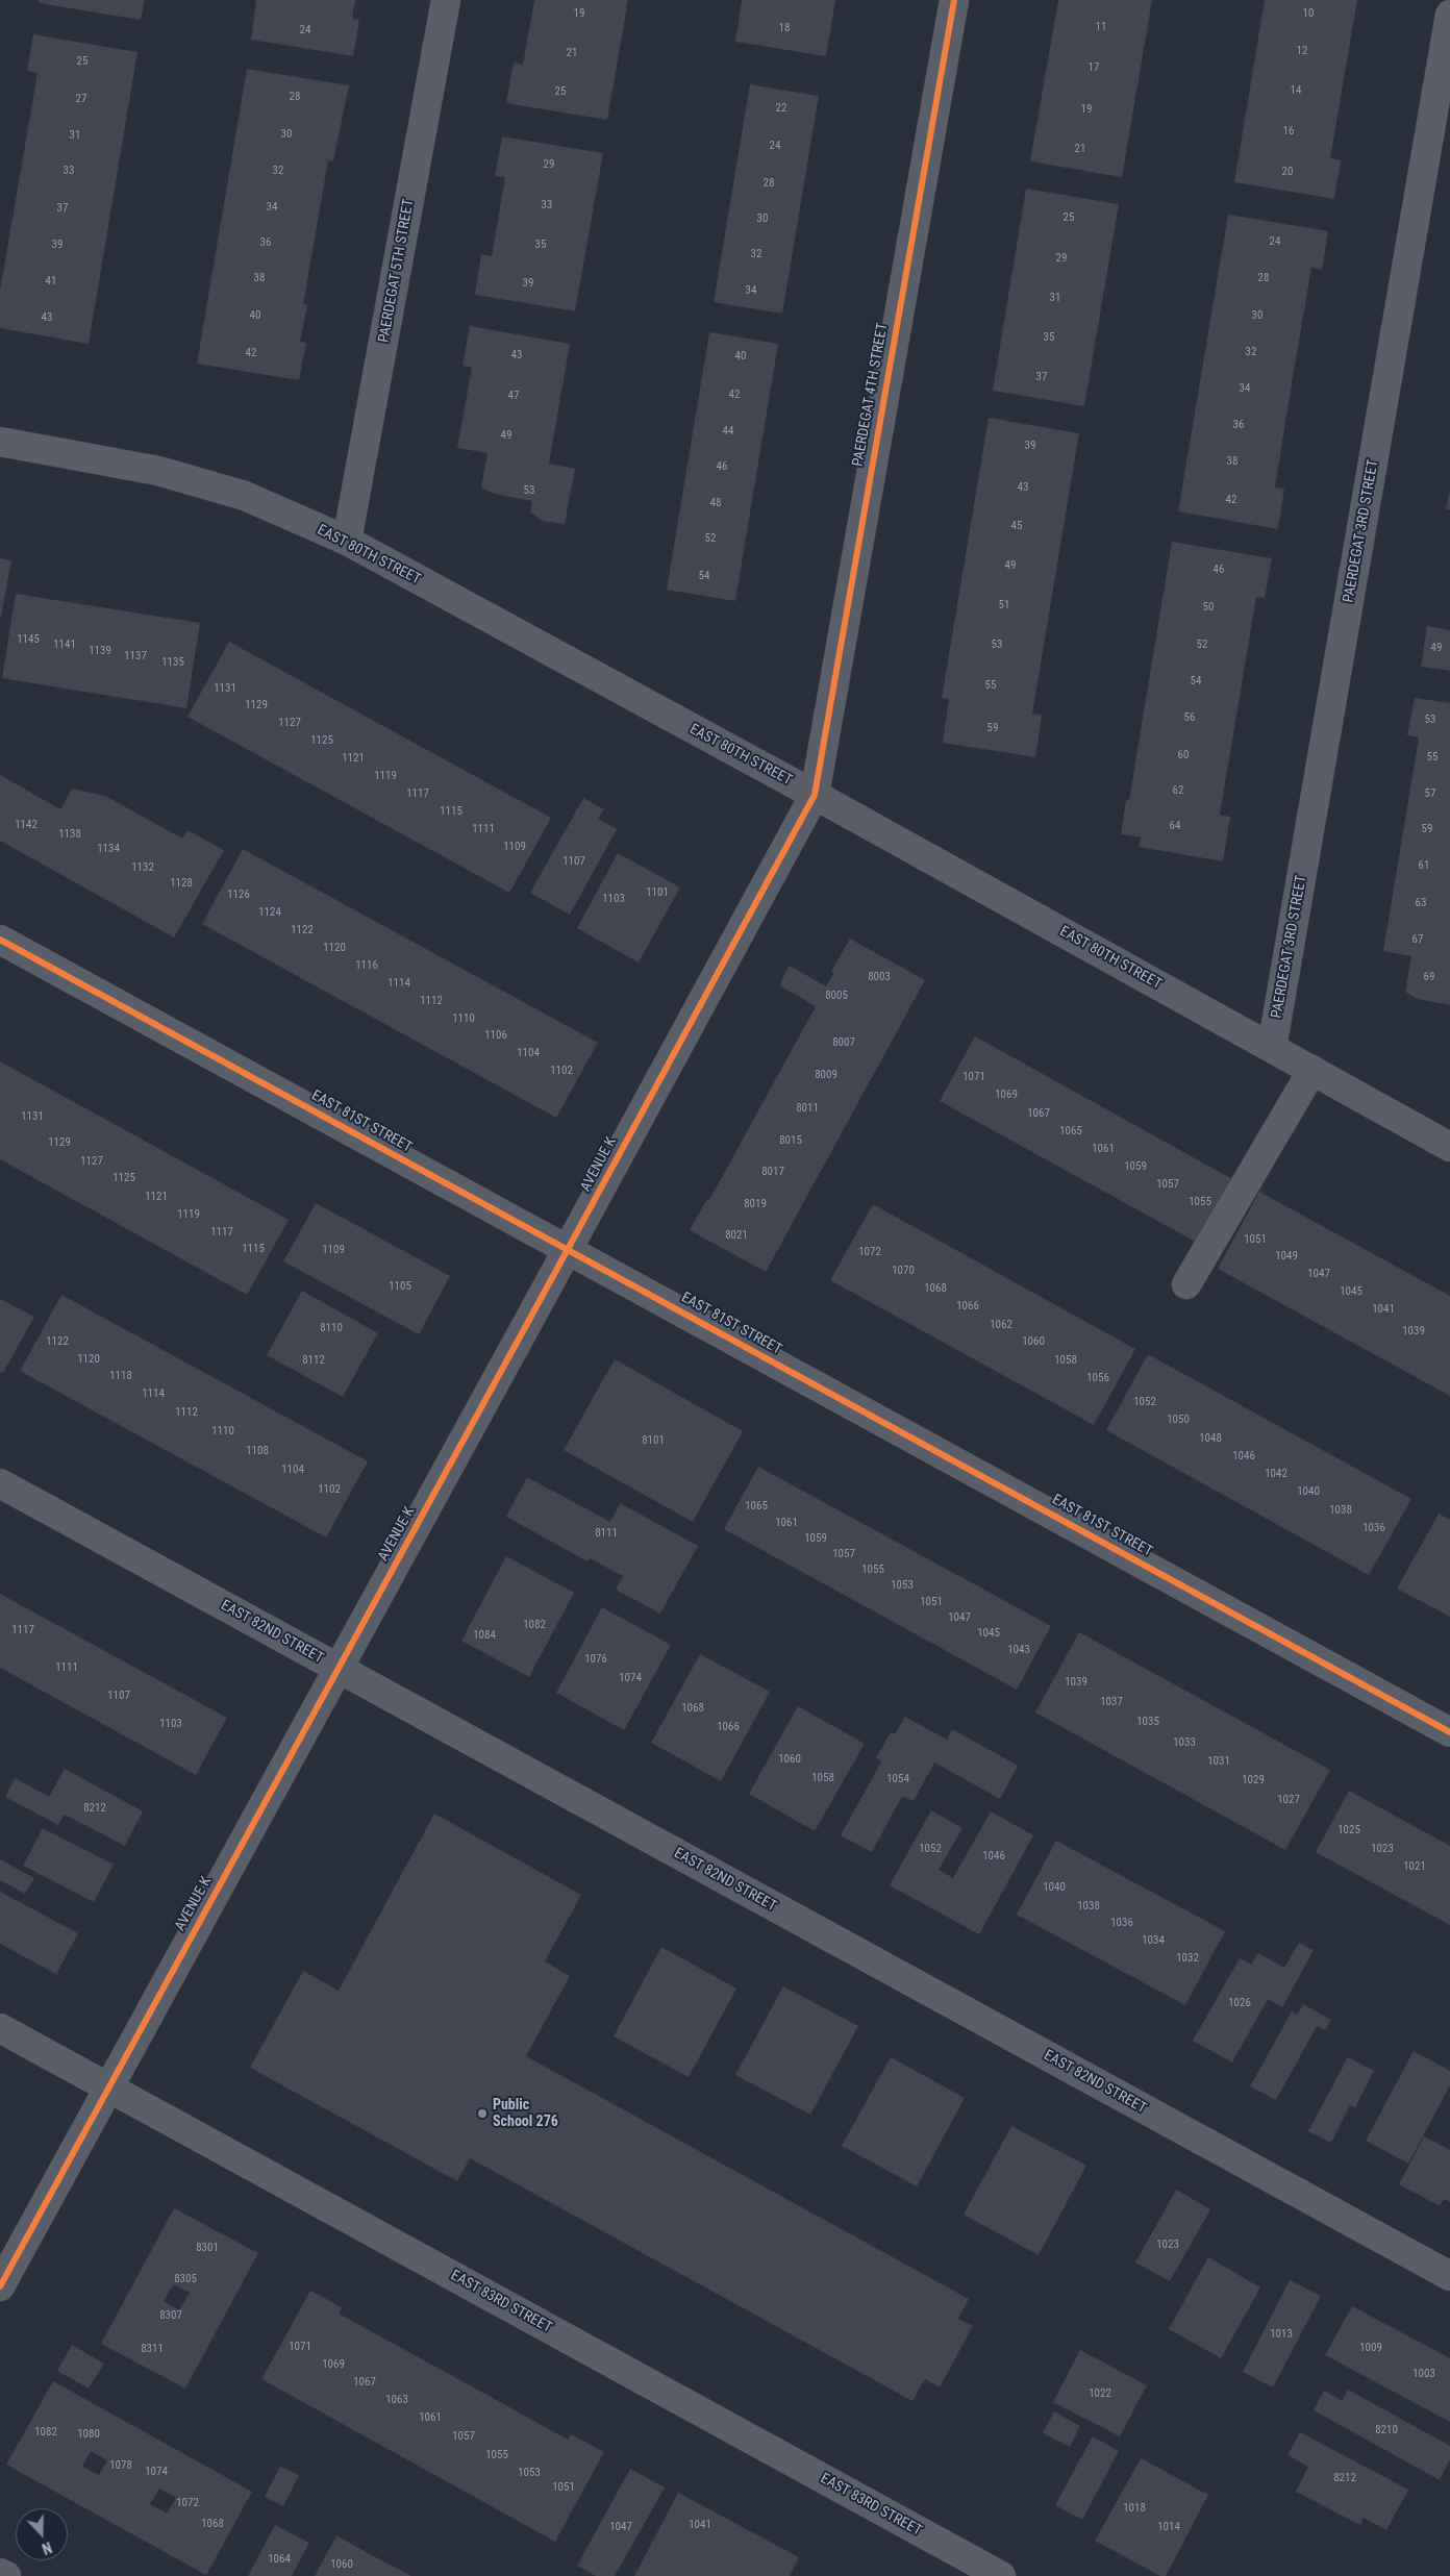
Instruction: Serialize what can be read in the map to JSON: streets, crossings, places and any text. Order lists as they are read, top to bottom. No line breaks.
{"streets":{"street":["PAERDEGAT 5TH STREET","PAERDEGAT 4TH STREET","PAERDEGAT 3RD STREET","EAST 80TH STREET","EAST 81ST STREET","AVENUE K","EAST 82ND STREET","EAST 83RD STREET"]},"crossings":[["PAERDEGAT 5TH STREET","EAST 80TH STREET"],["PAERDEGAT 4TH STREET","EAST 80TH STREET"],["PAERDEGAT 4TH STREET","AVENUE K"],["PAERDEGAT 3RD STREET","EAST 80TH STREET"],["EAST 80TH STREET","AVENUE K"],["EAST 81ST STREET","AVENUE K"],["AVENUE K","EAST 82ND STREET"],["AVENUE K","EAST 83RD STREET"]],"places":["Public School 276"],"house_numbers":["19","10","11","18","24","12","21","25","17","14","25","28","27","22","19","16","30","31","24","21","29","33","32","20","28","33","34","37","25","30","24","36","39","35","32","29","38","28","41","39","34","31","40","30","43","35","32","42","43","40","37","34","42","47","36","44","49","39","38","46","43","53","42","48","45","52","49","46","54","51","50","1145","1141","53","52","49","1139","1137","1135","54","55","1131","1129","56","53","1127","59","1125","60","55","1121","1119","62","1117","57","1115","1142","64","1111","59","1138","1109","1134","1107","61","1132","1128","1101","1126","1103","63","1124","1122","67","1120","1116","8003","69","1114","8005","1112","1110","1106","8007","1104","1102","8009","1071","1069","8011","1067","1131","1065","8015","1129","1061","1127","1059","8017","1125","1057","1121","1055","8019","1119","1117","8021","1051","1115","1109","1072","1049","1070","1047","1105","1068","1045","1066","1041","1062","8110","1039","1122","1060","1120","8112","1058","1118","1056","1114","1052","1112","1050","1110","1048","8101","1108","1046","1104","1042","1102","1040","1065","1038","1061","1036","8111","1059","1057","1055","1053","1051","1047","1082","1117","1045","1084","1043","1076","1111","1074","1039","1107","1037","1068","1035","1103","1066","1033","1060","1031","1058","1054","1029","1027","8212","1025","1052","1023","1046","1021","1040","1038","1036","1034","1032","1026","1023","8301","8305","8307","1013","1071","1009","8311","1069","1003","1067","1022","1063","1061","8210","1082","1080","1057","1055","1078","1074","1053","8212","1051","1072","1018","1068","1041","1047","1014","1064","1060"],"north":"bottom"}
